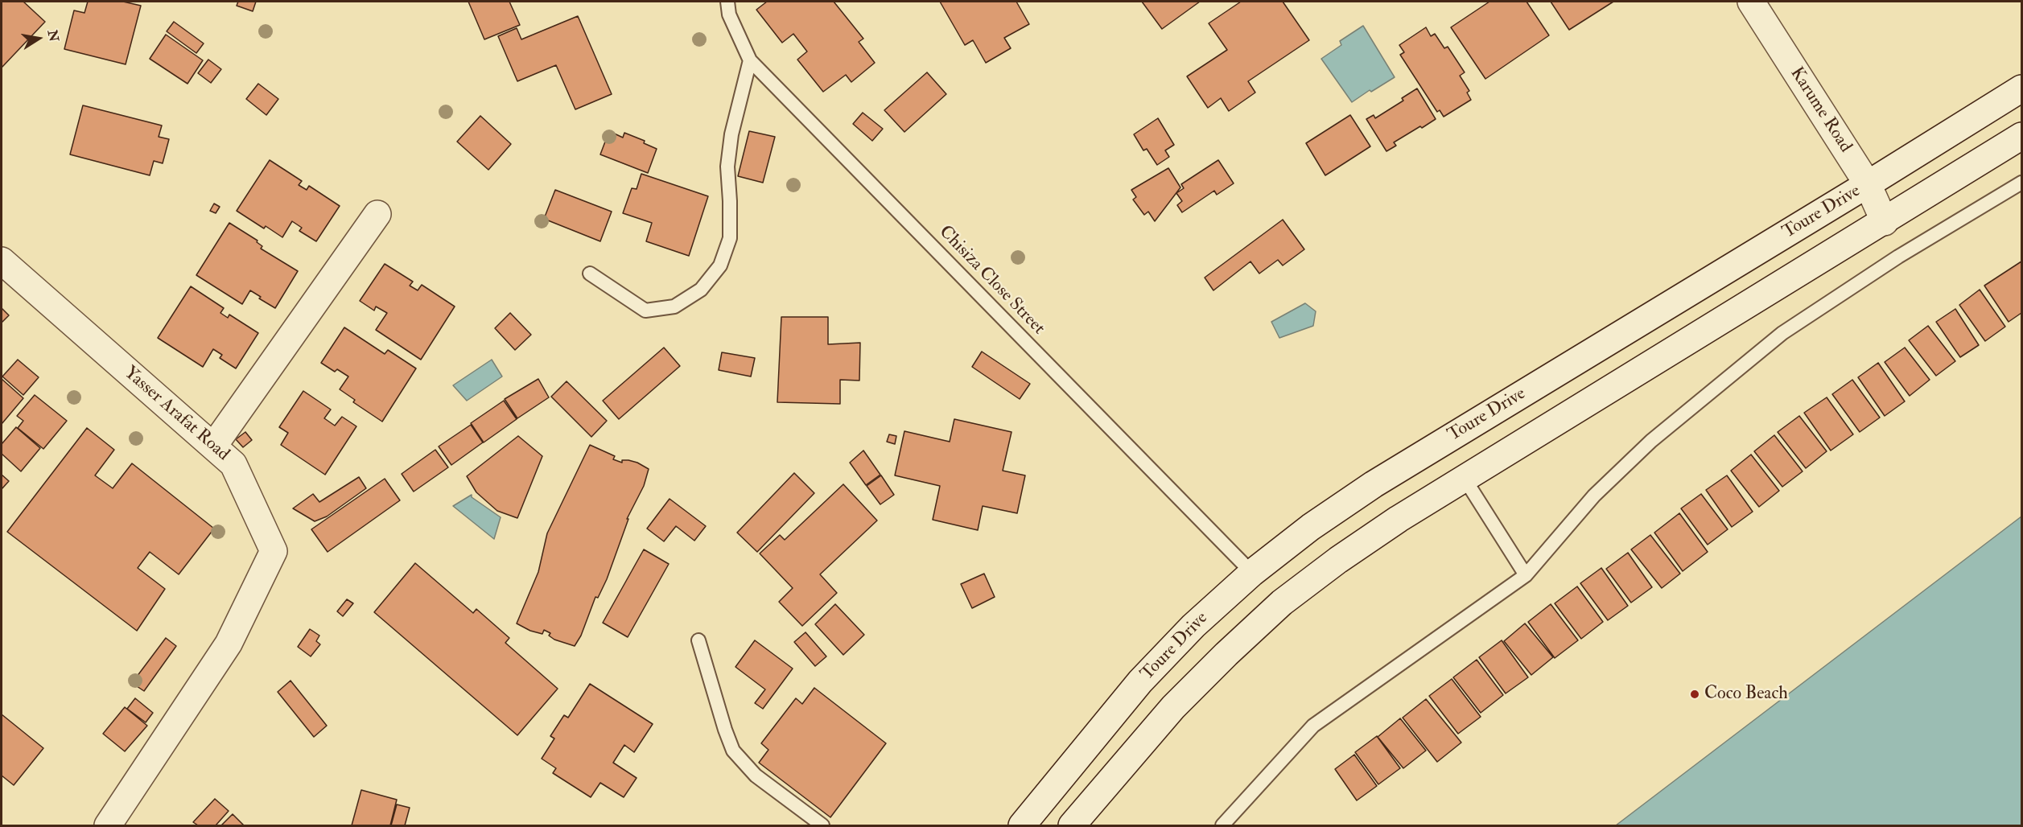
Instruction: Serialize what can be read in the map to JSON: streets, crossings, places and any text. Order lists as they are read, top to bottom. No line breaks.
{"streets":{"main road":["Karume Road","Toure Drive","Yasser Arafat Road"],"lane":["Chisiza Close Street"]},"crossings":[["Karume Road","Toure Drive"],["Toure Drive","Chisiza Close Street"]],"places":["Coco Beach"],"north":"right"}
